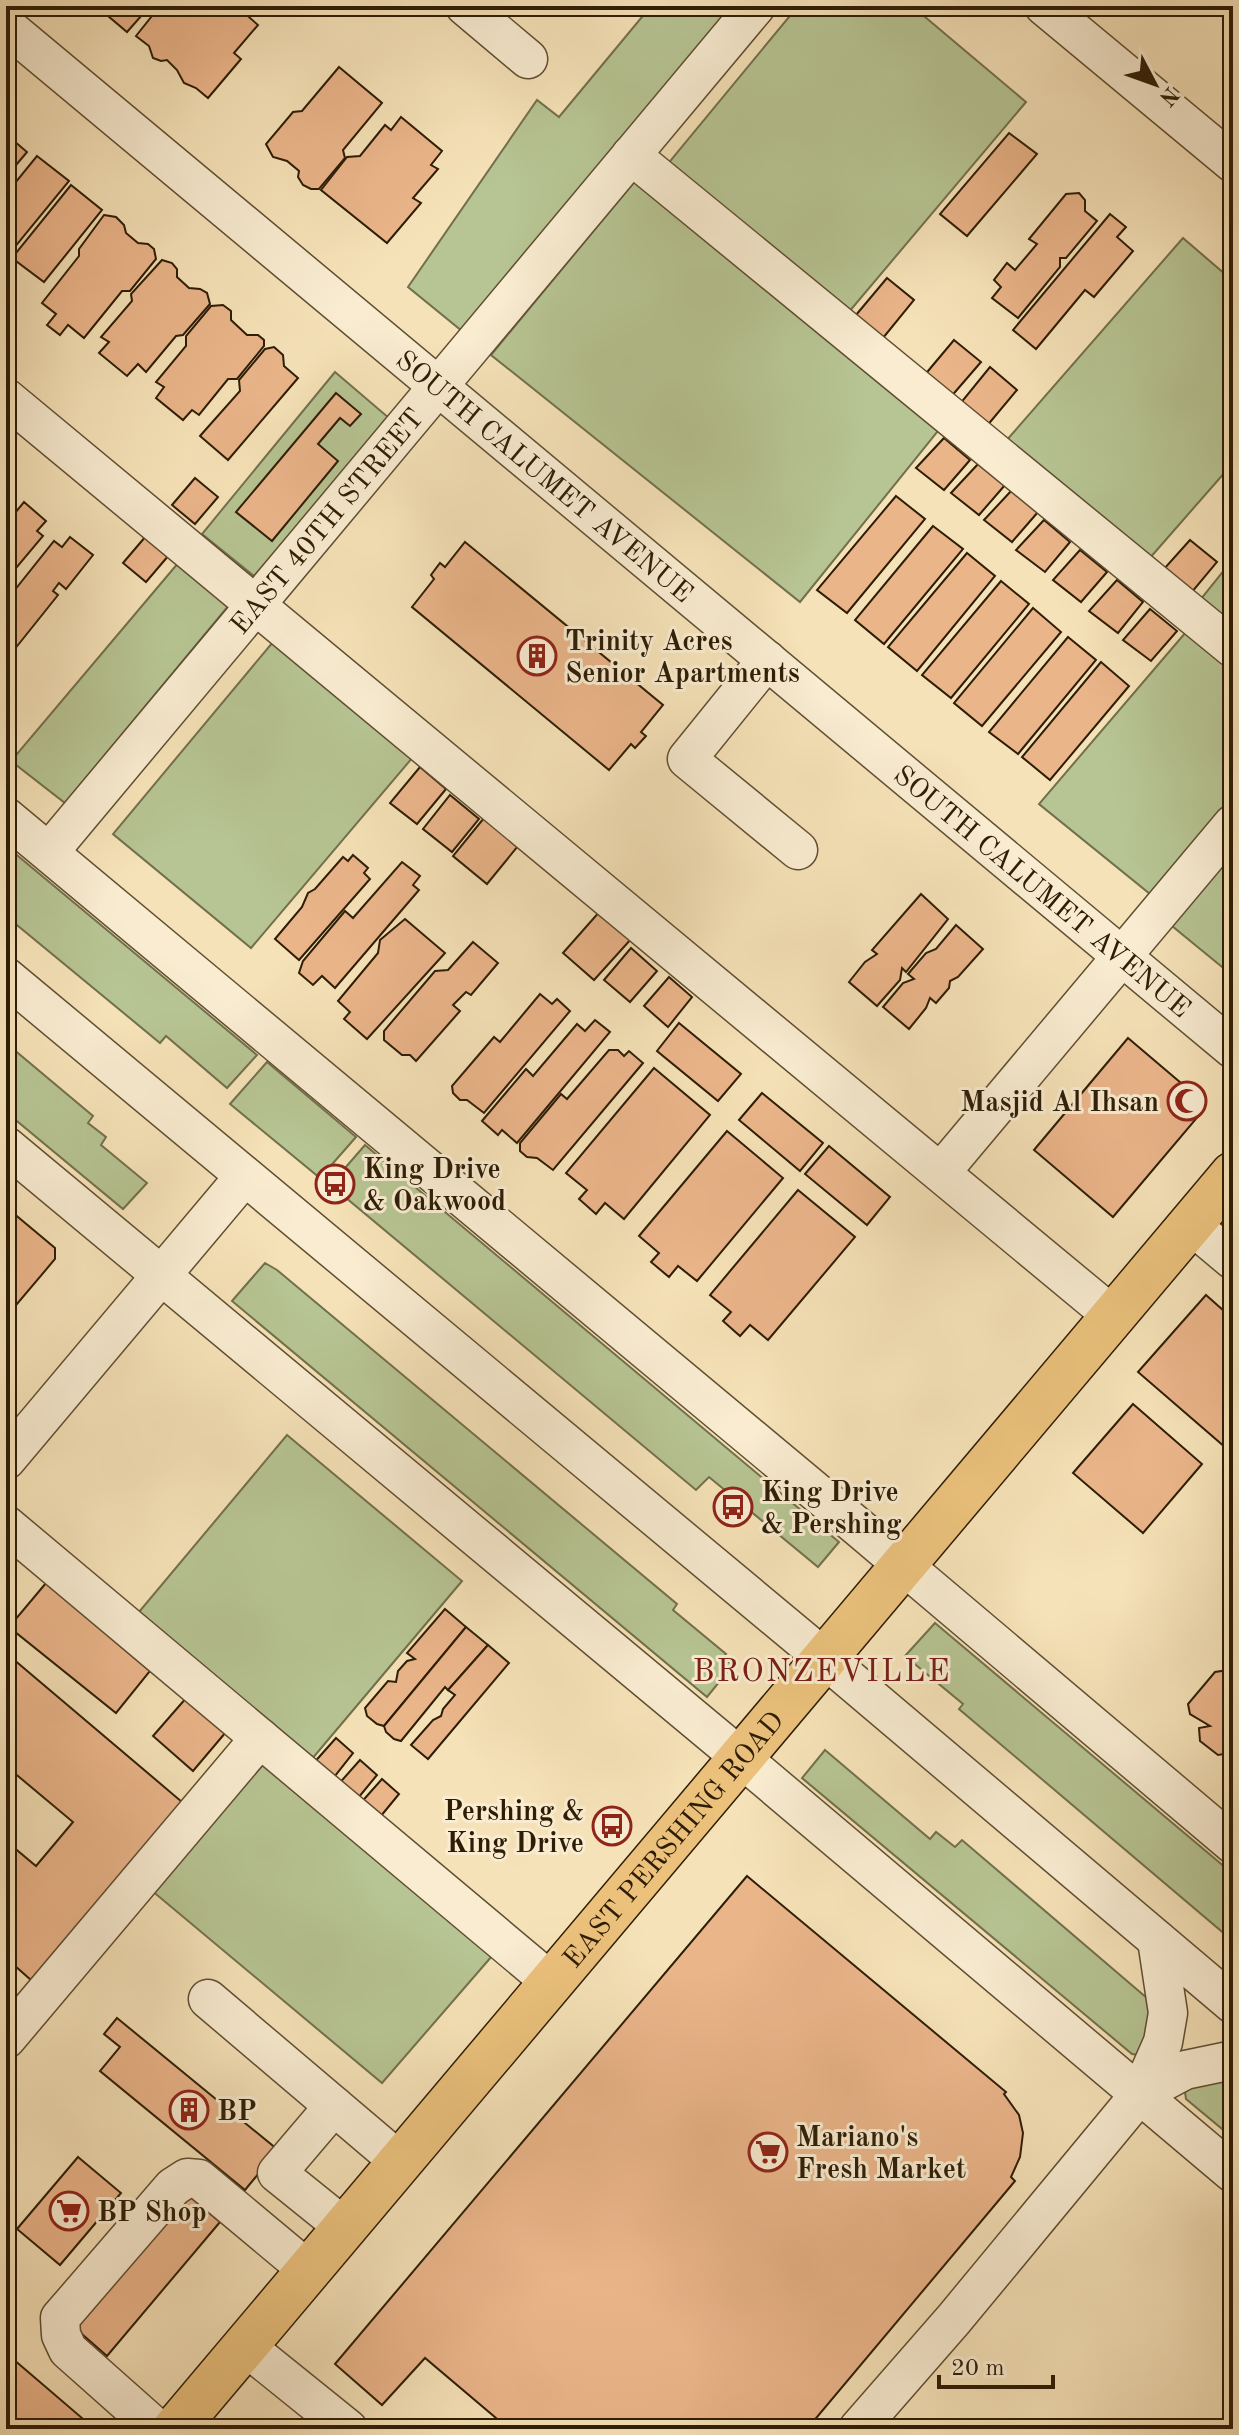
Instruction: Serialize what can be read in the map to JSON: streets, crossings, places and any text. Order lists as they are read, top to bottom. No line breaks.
{"streets":{"main road":["EAST PERSHING ROAD"],"street":["SOUTH CALUMET AVENUE","EAST 40TH STREET"]},"crossings":[["SOUTH CALUMET AVENUE","EAST 40TH STREET"]],"districts":["BRONZEVILLE"],"places":{"building":["Trinity Acres Senior Apartments","BP"],"mosque":["Masjid Al Ihsan"],"bus stop":["King Drive & Oakwood","King Drive & Pershing","Pershing & King Drive"],"supermarket":["Mariano's Fresh Market","BP Shop"]},"scale_bar":"20 m","north":"bottom right"}
